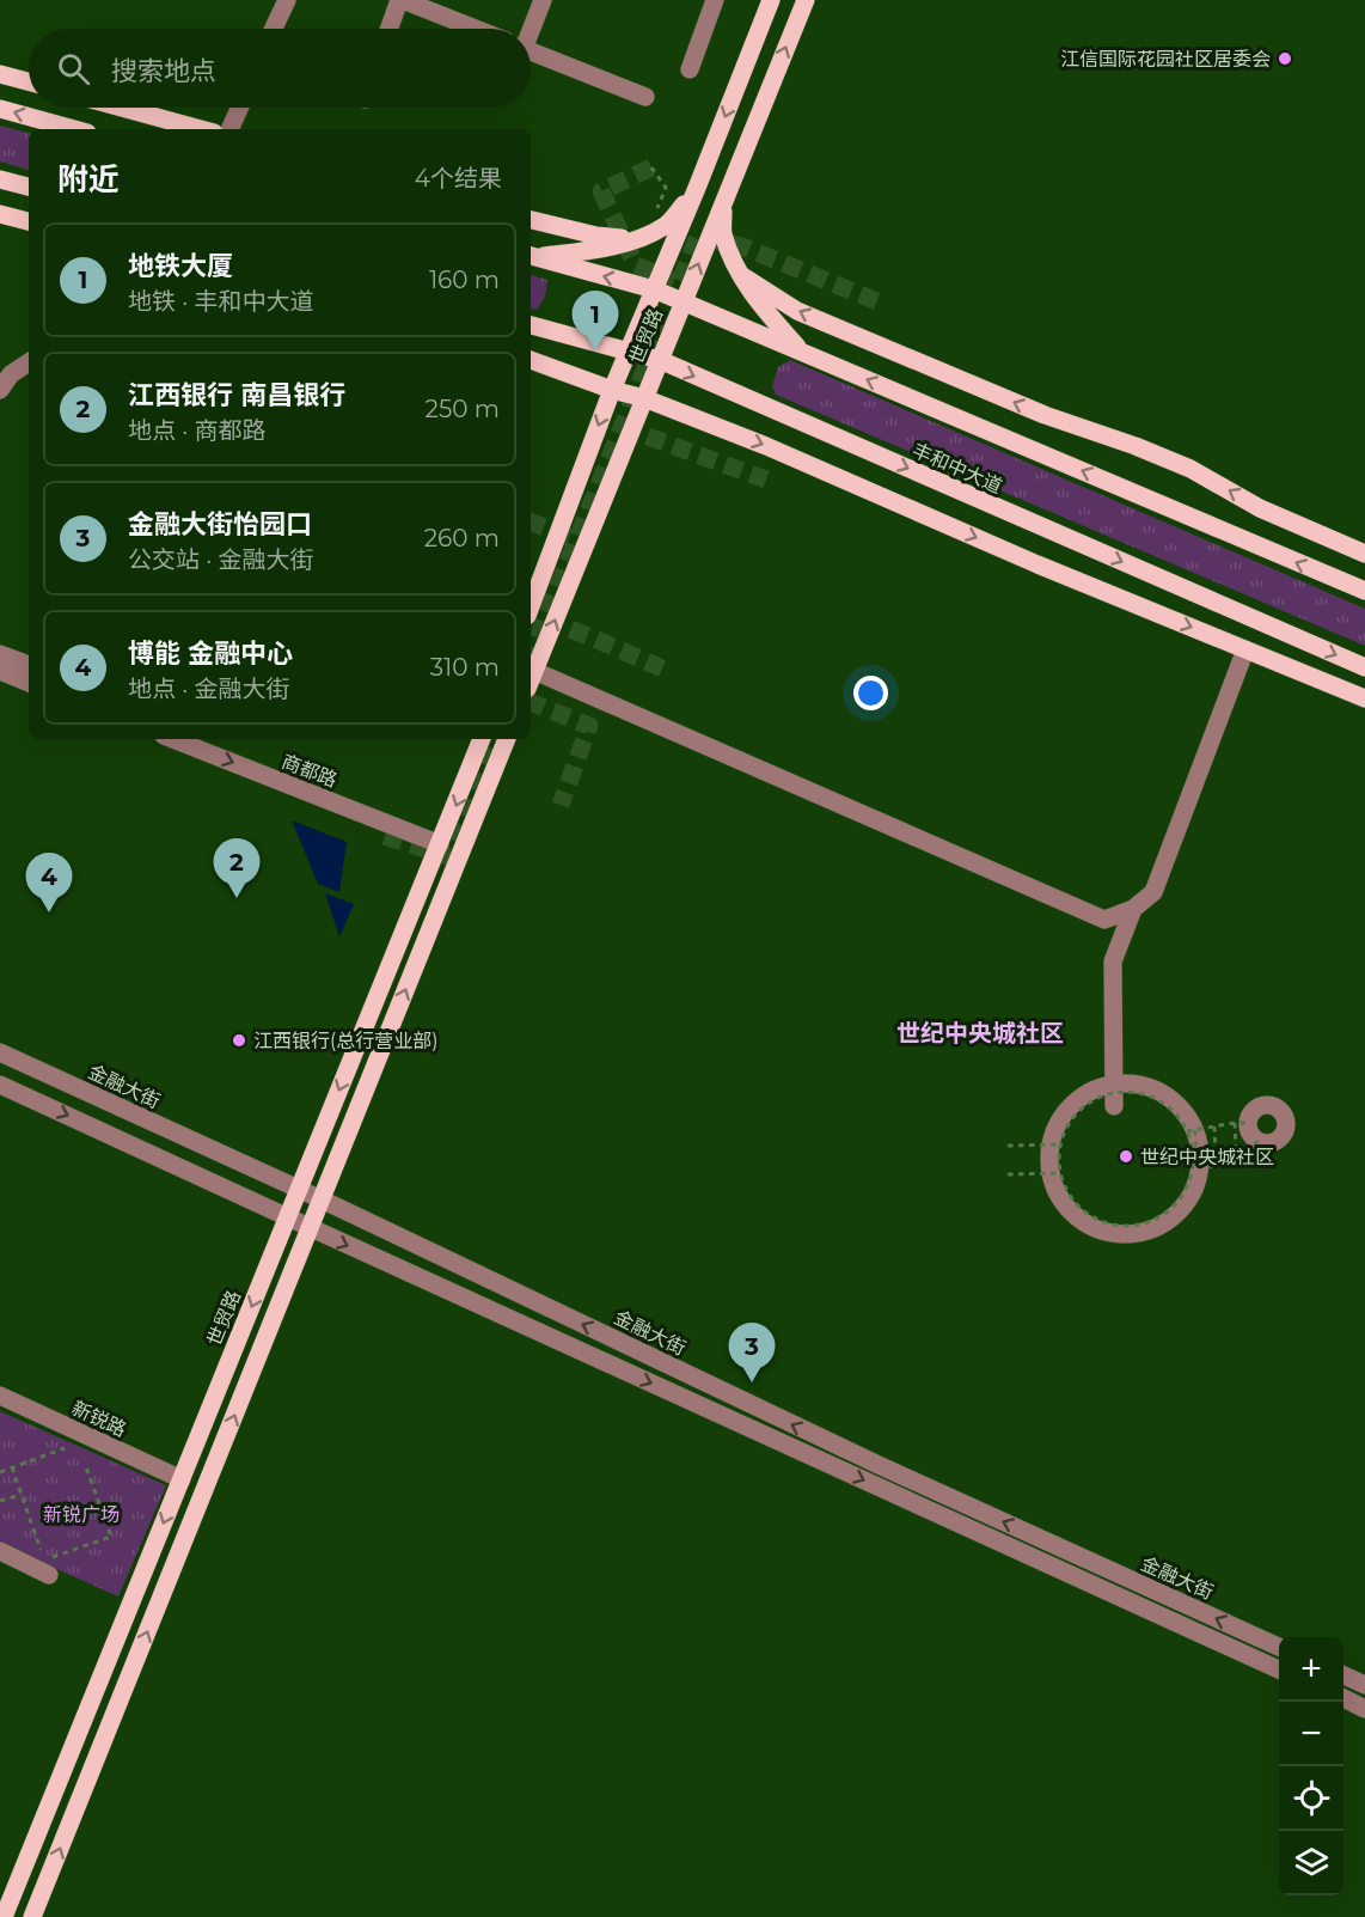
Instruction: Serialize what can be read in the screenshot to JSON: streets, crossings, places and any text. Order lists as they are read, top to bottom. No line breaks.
{"streets":{"main road":["世贸路","丰和中大道"],"street":["商都路","金融大街","新锐路"]},"crossings":[["世贸路","丰和中大道"],["世贸路","商都路"],["世贸路","金融大街"],["世贸路","新锐路"]],"one_way":["商都路"],"districts":["世纪中央城社区"],"parks":["新锐广场"],"places":["江信国际花园社区居委会","江西银行(总行营业部)","世纪中央城社区"],"page":{"search":"搜索地点","heading":["附近","4个结果"],"list":[{"mark":"1","name":"地铁大厦","note":"地铁 · 丰和中大道","value":"160 m"},{"mark":"2","name":"江西银行 南昌银行","note":"地点 · 商都路","value":"250 m"},{"mark":"3","name":"金融大街怡园口","note":"公交站 · 金融大街","value":"260 m"},{"mark":"4","name":"博能 金融中心","note":"地点 · 金融大街","value":"310 m"}],"pins":["1","2","4","3"],"map_buttons":["+","−"]}}
